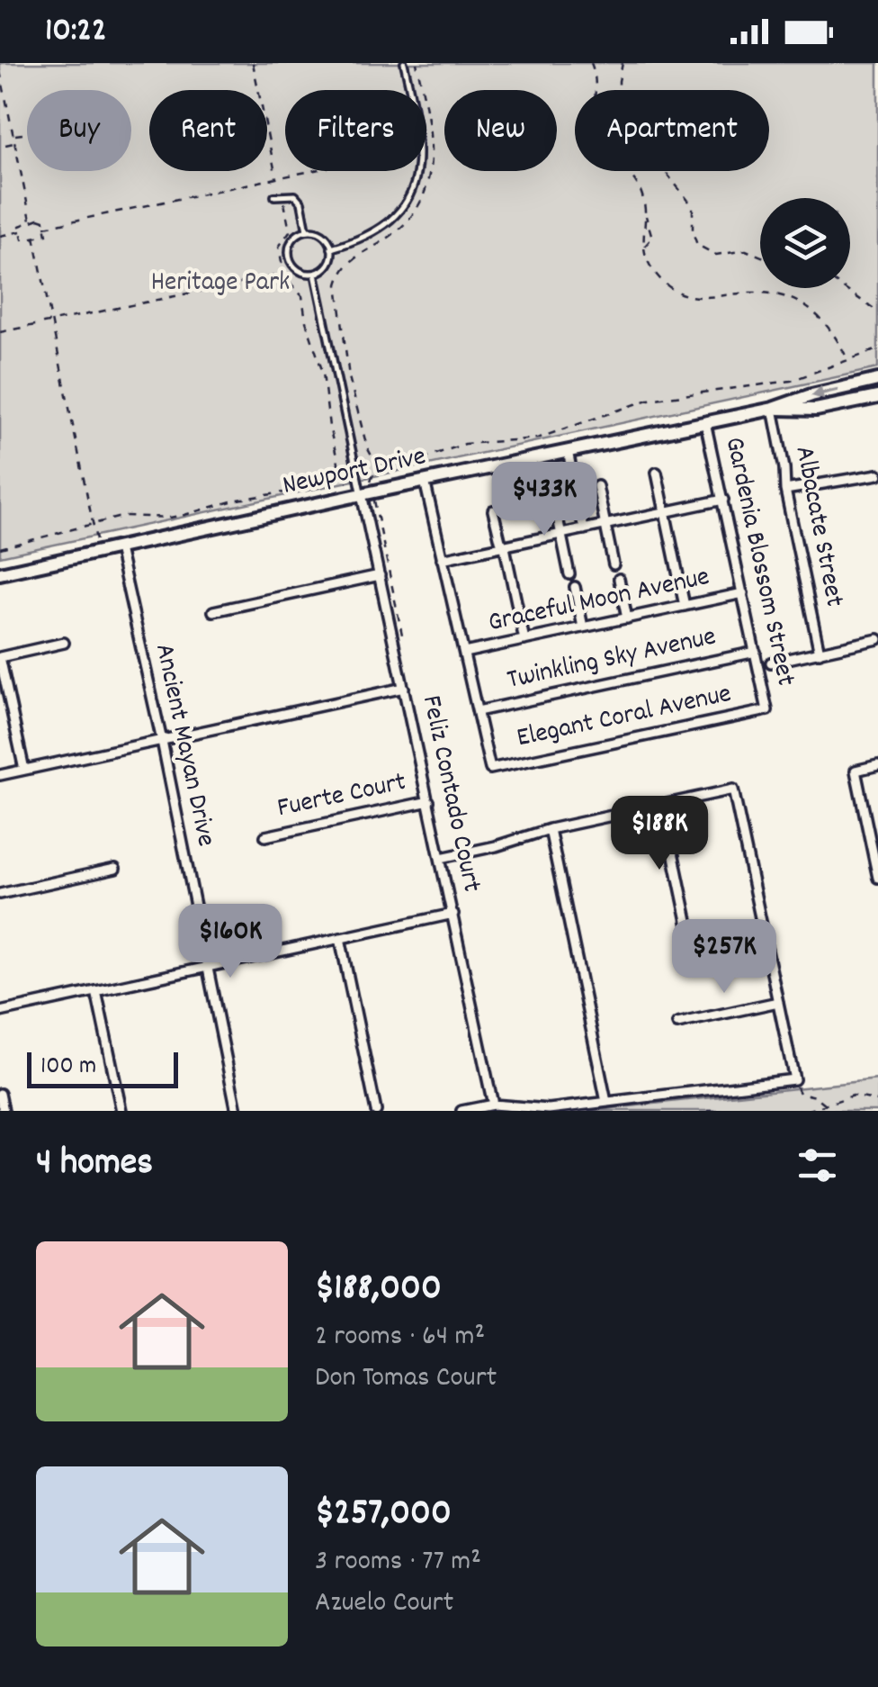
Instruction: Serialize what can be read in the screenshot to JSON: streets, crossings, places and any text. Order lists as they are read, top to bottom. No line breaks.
{"streets":{"street":["Newport Drive","Albacate Street","Gardenia Blossom Street","Graceful Moon Avenue","Twinkling Sky Avenue","Elegant Coral Avenue","Ancient Mayan Drive","Feliz Contado Court","Fuerte Court"]},"crossings":[["Newport Drive","Albacate Street"],["Newport Drive","Gardenia Blossom Street"],["Newport Drive","Ancient Mayan Drive"],["Newport Drive","Feliz Contado Court"],["Gardenia Blossom Street","Graceful Moon Avenue"],["Gardenia Blossom Street","Twinkling Sky Avenue"],["Gardenia Blossom Street","Elegant Coral Avenue"],["Twinkling Sky Avenue","Elegant Coral Avenue"],["Feliz Contado Court","Fuerte Court"]],"parks":["Heritage Park"],"scale_bar":"100 m","page":{"status":"10:22","chip":["Buy","Rent","Filters","New","Apartment"],"price":["$433K","$188K","$160K","$257K"],"scale":"100 m","heading":"4 homes","list":[{"name":"$188,000","note":"2 rooms · 64 m² · Don Tomas Court"},{"name":"$257,000","note":"3 rooms · 77 m² · Azuelo Court"}]}}
